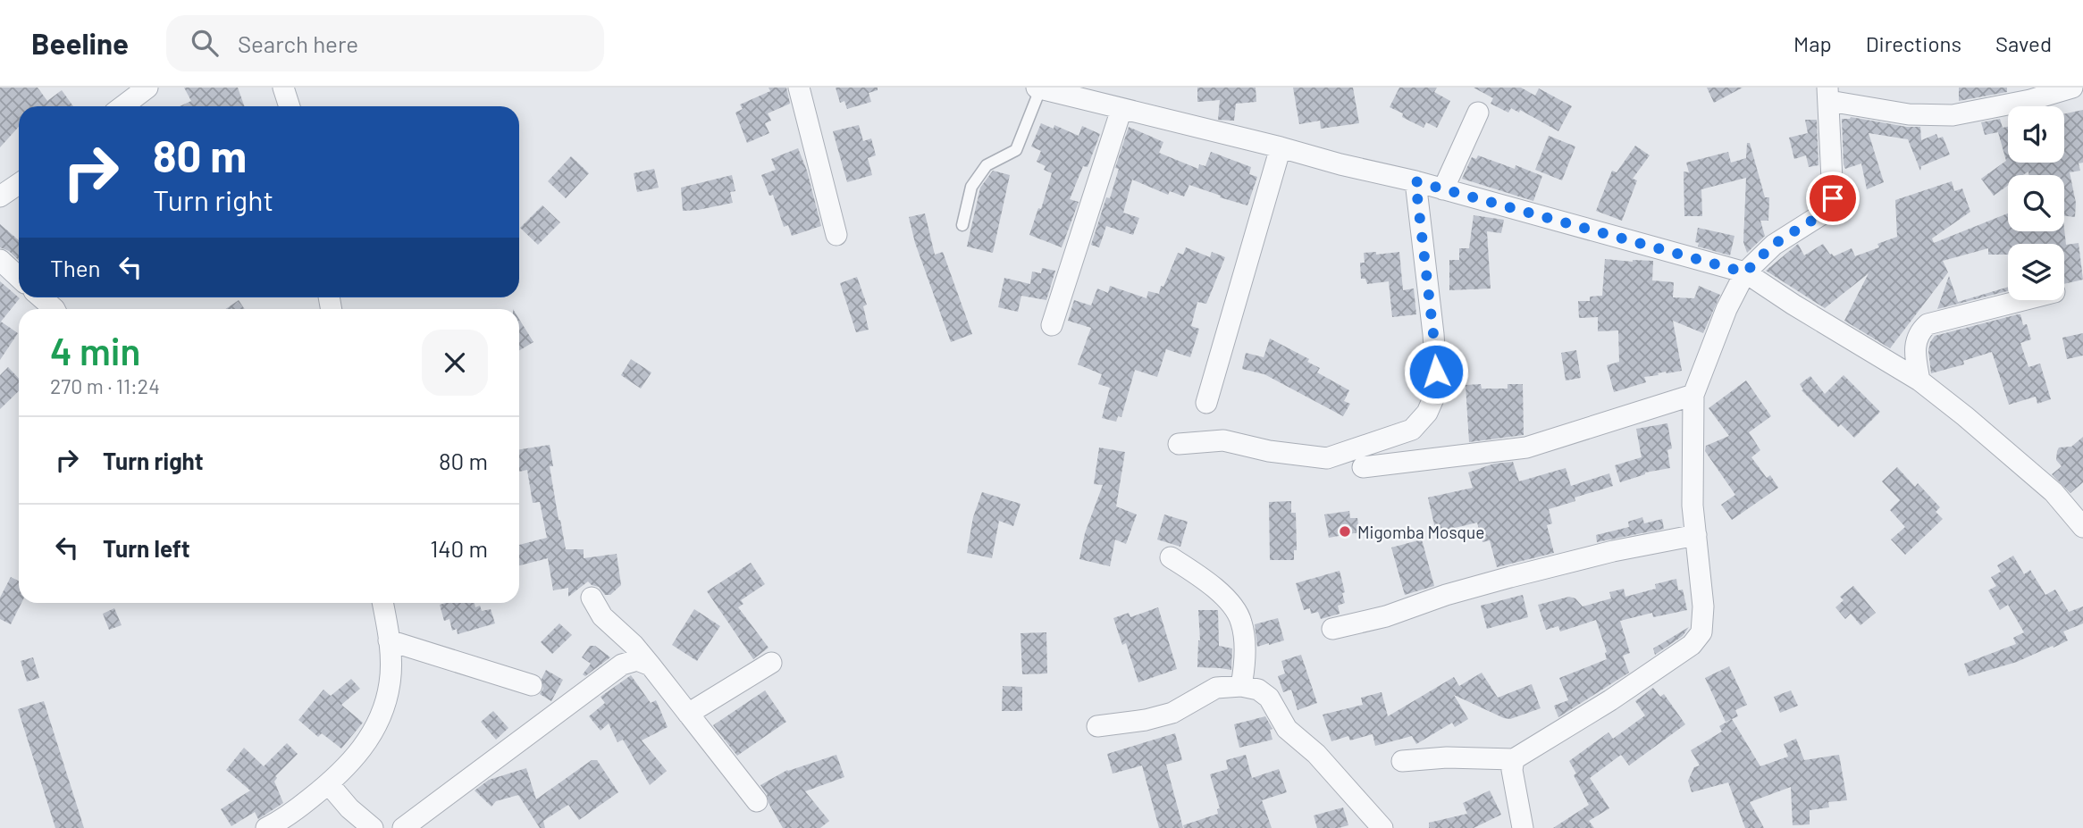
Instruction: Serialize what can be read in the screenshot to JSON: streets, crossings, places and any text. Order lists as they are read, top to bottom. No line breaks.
{"places":["Migomba Mosque"],"page":{"header":"Beeline","search":"Search here","nav":["Map","Directions","Saved"],"turn":["80 m","Turn right"],"then":"Then","heading":["4 min","270 m · 11:24"],"list":[{"name":"Turn right","value":"80 m"},{"name":"Turn left","value":"140 m"}]}}
